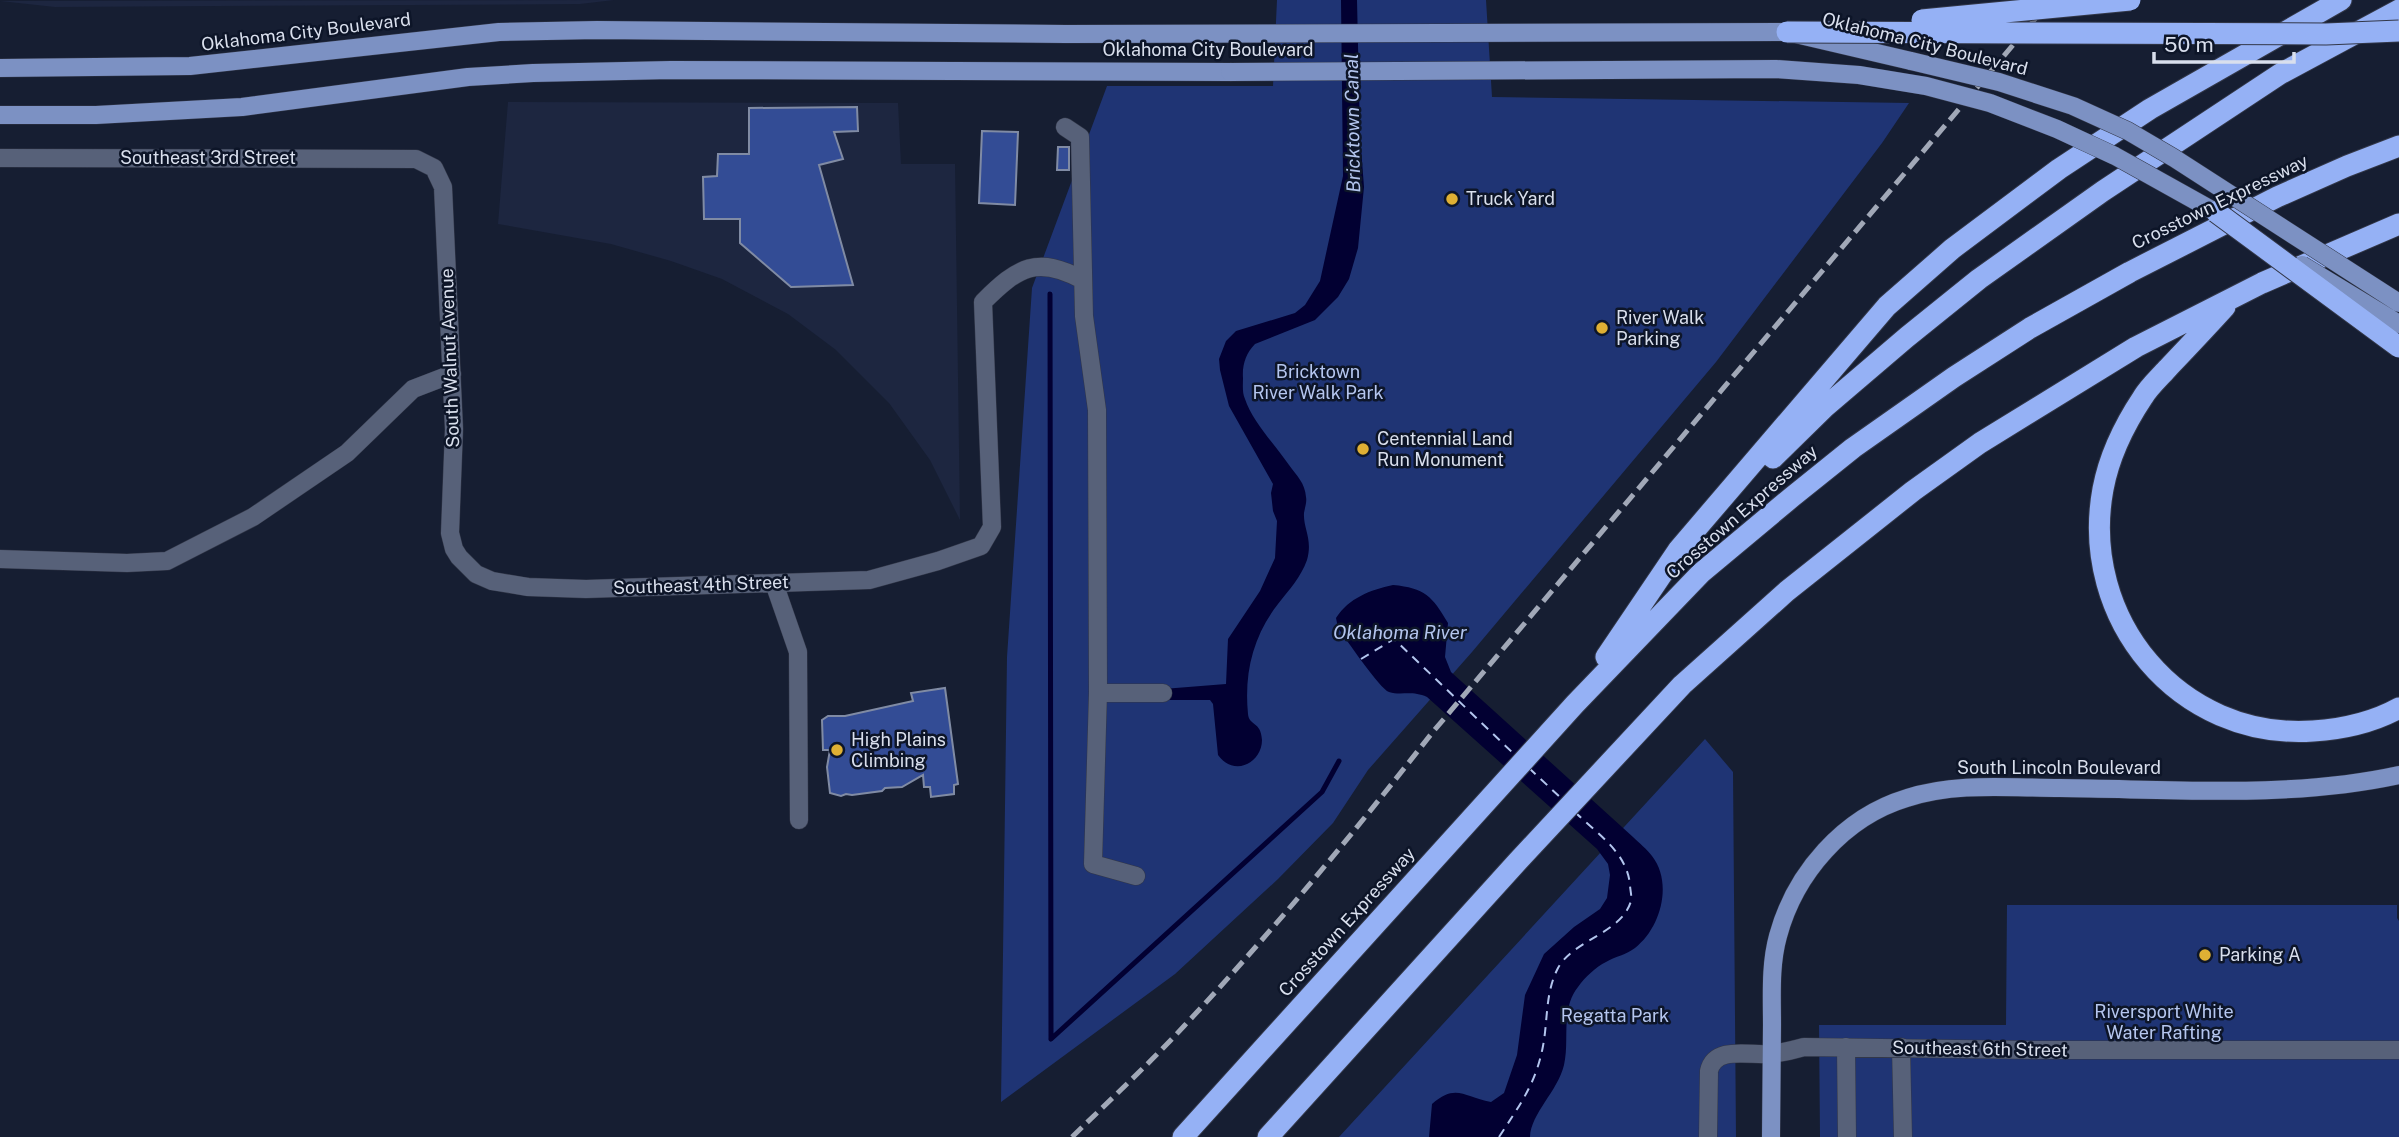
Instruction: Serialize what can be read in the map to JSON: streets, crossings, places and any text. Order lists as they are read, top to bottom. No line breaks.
{"streets":{"highway":["Crosstown Expressway"],"main road":["Oklahoma City Boulevard","South Lincoln Boulevard"],"street":["Southeast 3rd Street","South Walnut Avenue","Southeast 4th Street","Southeast 6th Street"]},"crossings":[["Southeast 3rd Street","South Walnut Avenue"],["South Walnut Avenue","Southeast 4th Street"],["South Lincoln Boulevard","Southeast 6th Street"]],"water":["Bricktown Canal","Oklahoma River"],"parks":["Bricktown River Walk Park","Riversport White Water Rafting","Regatta Park"],"places":["Truck Yard","River Walk Parking","Centennial Land Run Monument","High Plains Climbing","Parking A"],"scale_bar":"50 m"}
